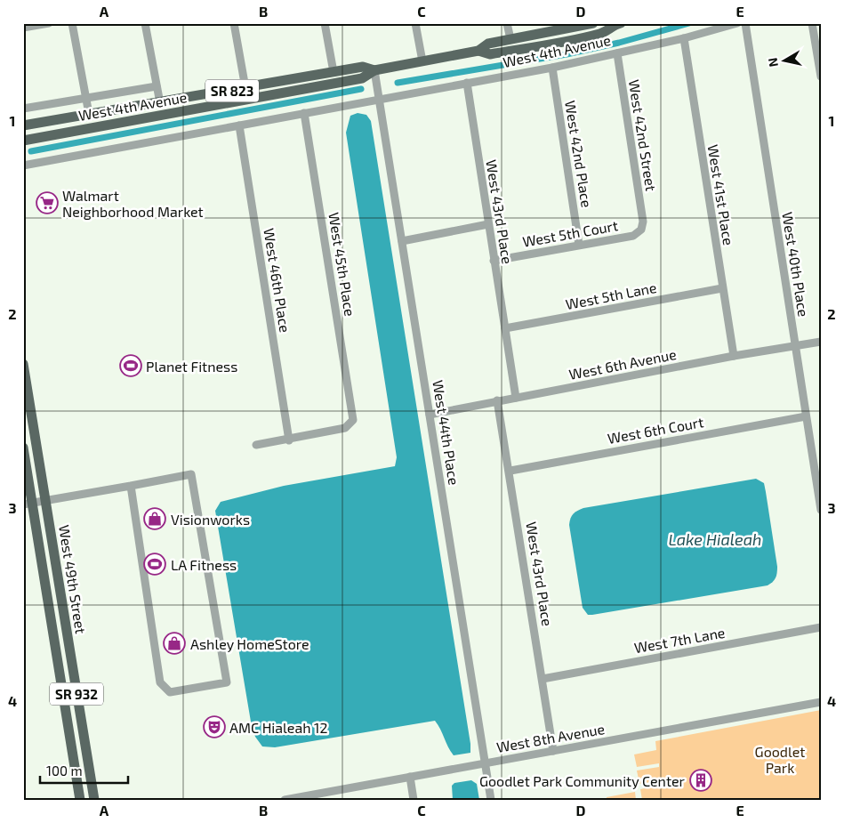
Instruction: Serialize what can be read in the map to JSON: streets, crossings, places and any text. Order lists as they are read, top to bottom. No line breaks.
{"streets":{"main road":["West 4th Avenue","SR 823","West 49th Street","SR 932"],"street":["West 42nd Street","West 42nd Place","West 41st Place","West 43rd Place","West 5th Court","West 45th Place","West 40th Place","West 46th Place","West 5th Lane","West 6th Avenue","West 6th Court","West 44th Place","West 7th Lane","West 8th Avenue"]},"crossings":[["West 4th Avenue","West 42nd Street"],["West 4th Avenue","West 42nd Place"],["West 4th Avenue","West 41st Place"],["West 4th Avenue","West 43rd Place"],["West 4th Avenue","West 45th Place"],["West 4th Avenue","West 46th Place"],["West 4th Avenue","West 44th Place"],["West 42nd Street","West 5th Court"],["West 42nd Place","West 5th Court"],["West 41st Place","West 5th Lane"],["West 41st Place","West 6th Avenue"],["West 43rd Place","West 5th Court"],["West 43rd Place","West 5th Lane"],["West 43rd Place","West 6th Avenue"],["West 43rd Place","West 6th Court"],["West 43rd Place","West 7th Lane"],["West 43rd Place","West 8th Avenue"],["West 45th Place","West 46th Place"],["West 40th Place","West 6th Avenue"],["West 40th Place","West 6th Court"],["West 6th Avenue","West 44th Place"],["West 44th Place","West 8th Avenue"]],"water":["Lake Hialeah"],"parks":["Goodlet Park"],"places":{"supermarket":["Walmart Neighborhood Market"],"sports":["Planet Fitness","LA Fitness"],"shop":["Visionworks","Ashley HomeStore"],"theatre":["AMC Hialeah 12"],"building":["Goodlet Park Community Center"]},"scale_bar":"100 m","north":"left","grid":{"columns":["A","B","C","D","E"],"rows":["1","2","3","4"]}}
